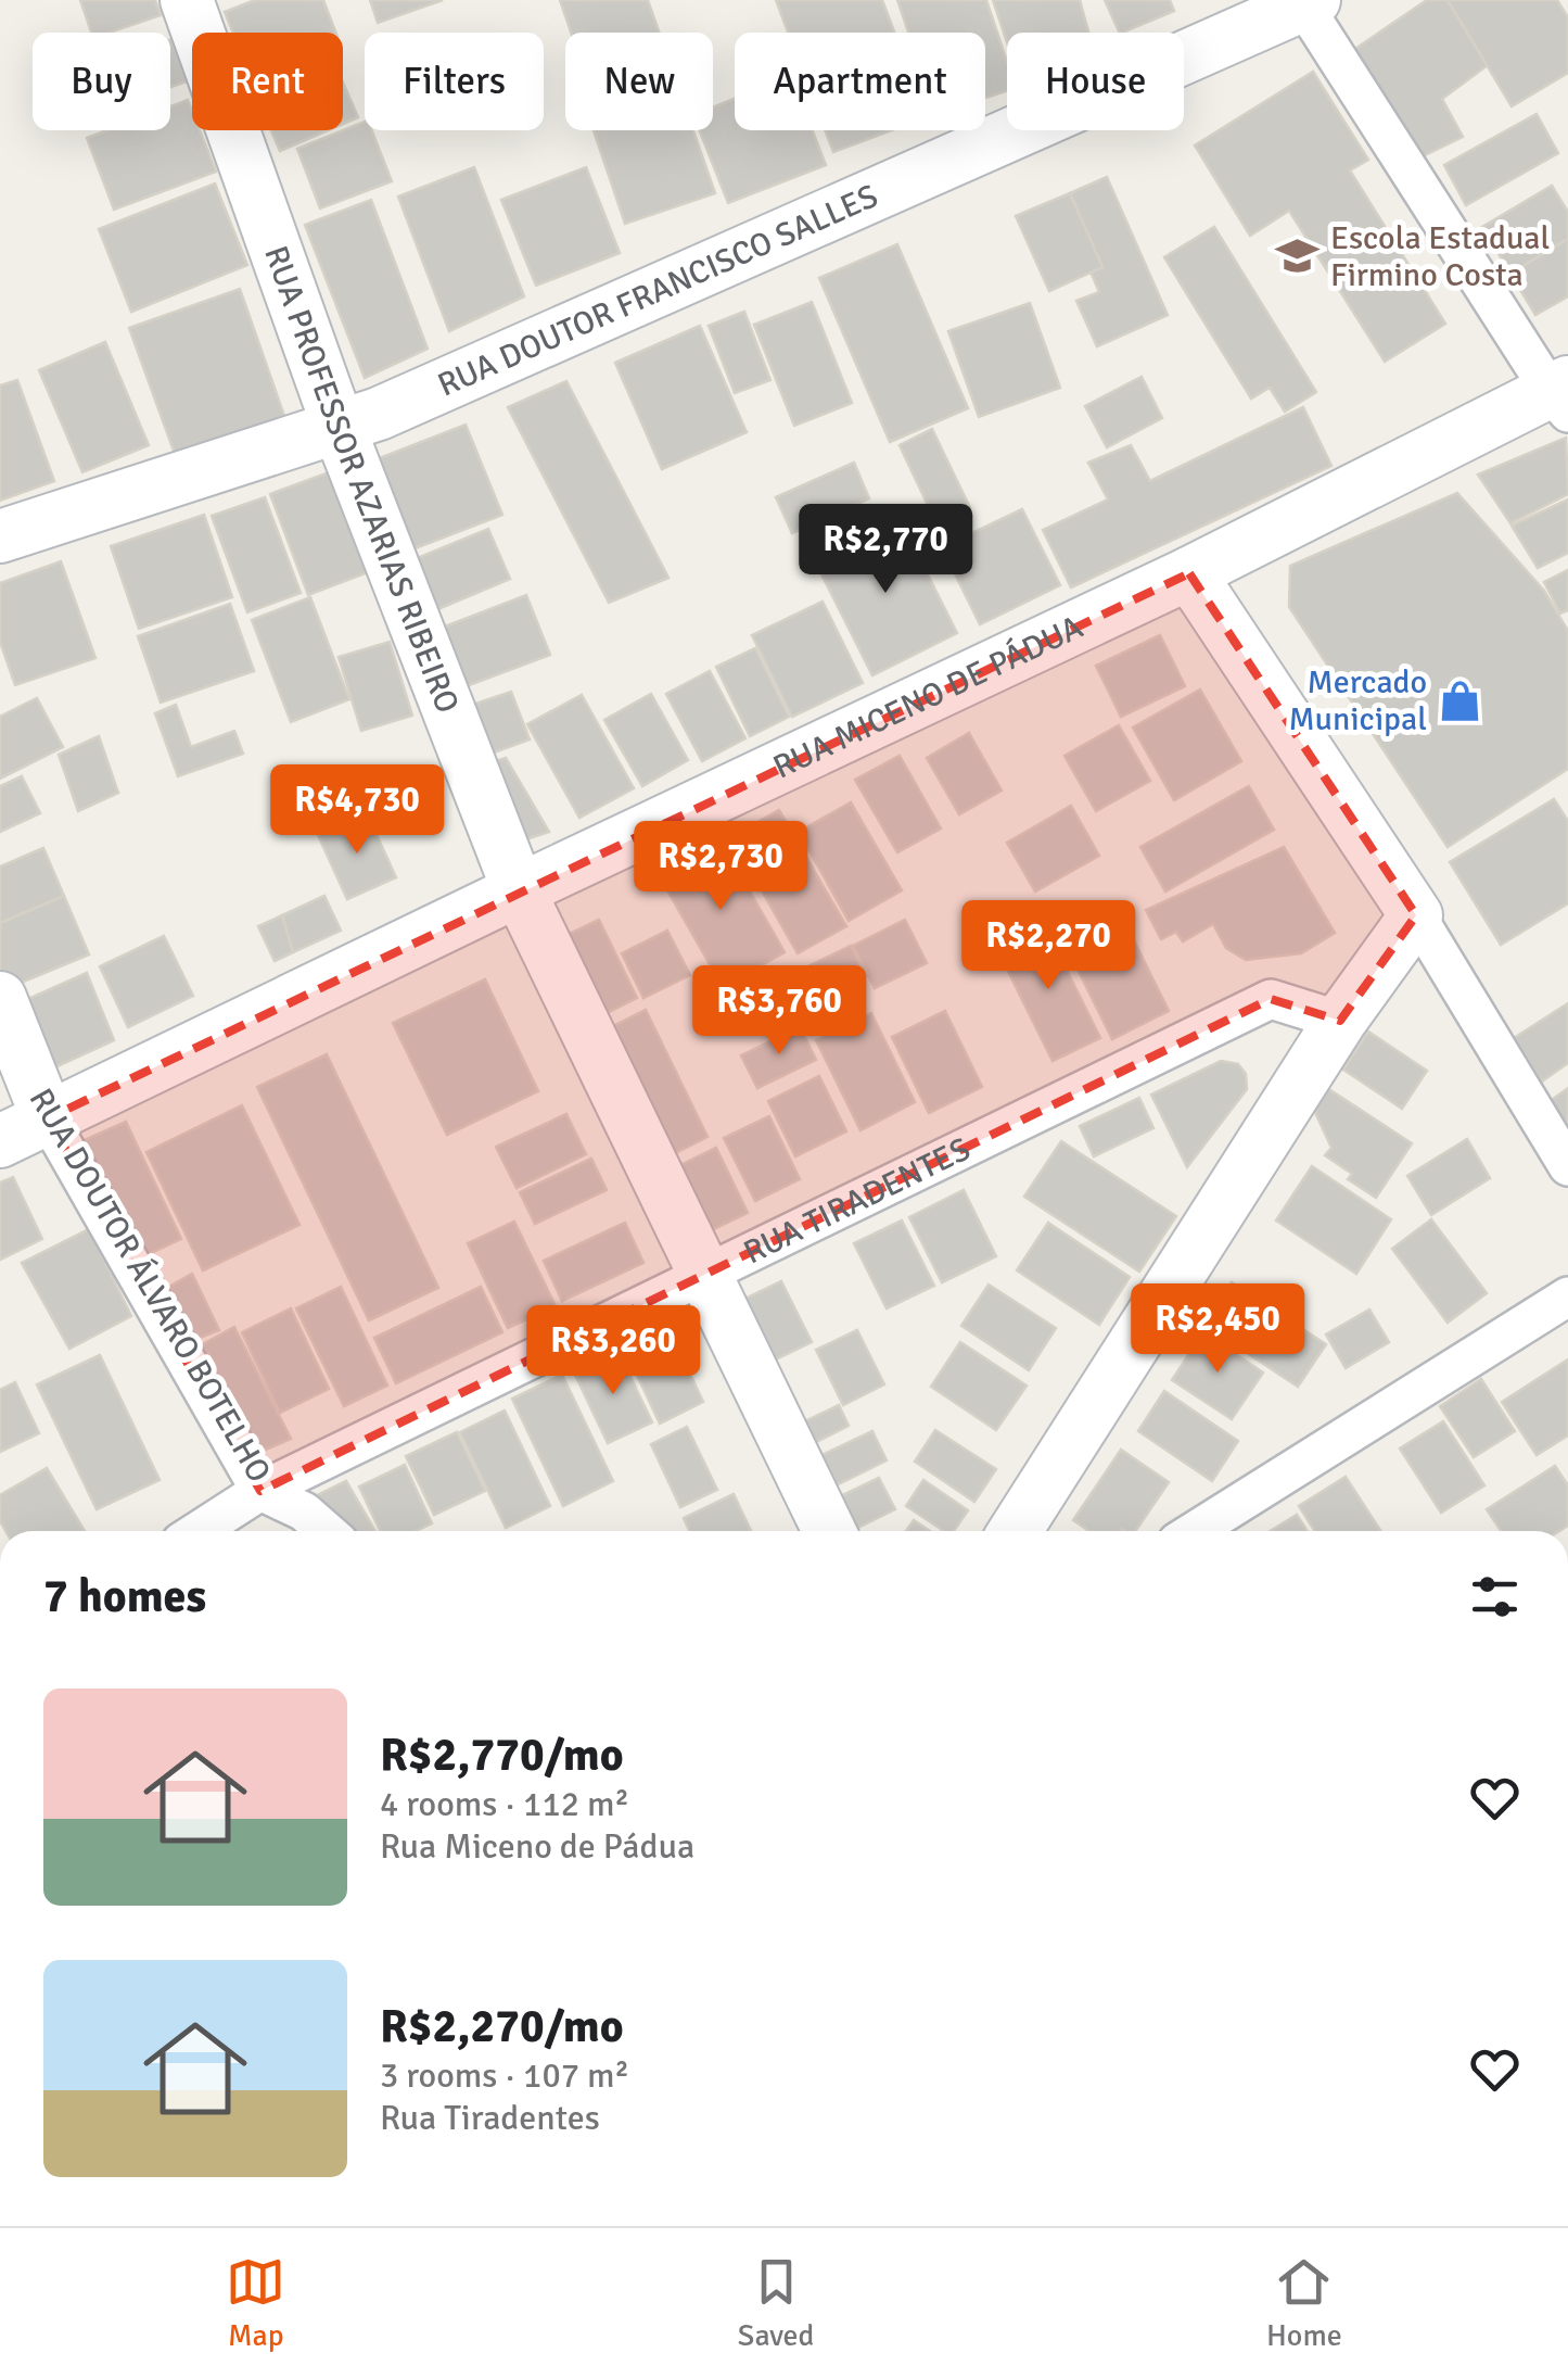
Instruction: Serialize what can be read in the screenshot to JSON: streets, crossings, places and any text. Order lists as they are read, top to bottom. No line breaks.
{"streets":{"main road":["RUA DOUTOR FRANCISCO SALLES","RUA PROFESSOR AZARIAS RIBEIRO","RUA MICENO DE PÁDUA","RUA DOUTOR ÁLVARO BOTELHO"],"street":["RUA TIRADENTES"]},"crossings":[["RUA DOUTOR FRANCISCO SALLES","RUA PROFESSOR AZARIAS RIBEIRO"],["RUA PROFESSOR AZARIAS RIBEIRO","RUA MICENO DE PÁDUA"],["RUA PROFESSOR AZARIAS RIBEIRO","RUA TIRADENTES"],["RUA MICENO DE PÁDUA","RUA DOUTOR ÁLVARO BOTELHO"],["RUA TIRADENTES","RUA DOUTOR ÁLVARO BOTELHO"]],"places":{"school or university":["Escola Estadual Firmino Costa"],"shop":["Mercado Municipal"]},"page":{"chip":["Buy","Rent","Filters","New","Apartment","House"],"price":["R$2,770","R$4,730","R$2,730","R$2,270","R$3,760","R$2,450","R$3,260"],"heading":"7 homes","list":[{"name":"R$2,770/mo","note":"4 rooms · 112 m² · Rua Miceno de Pádua"},{"name":"R$2,270/mo","note":"3 rooms · 107 m² · Rua Tiradentes"}],"tabs":["Map","Saved","Home"]}}
